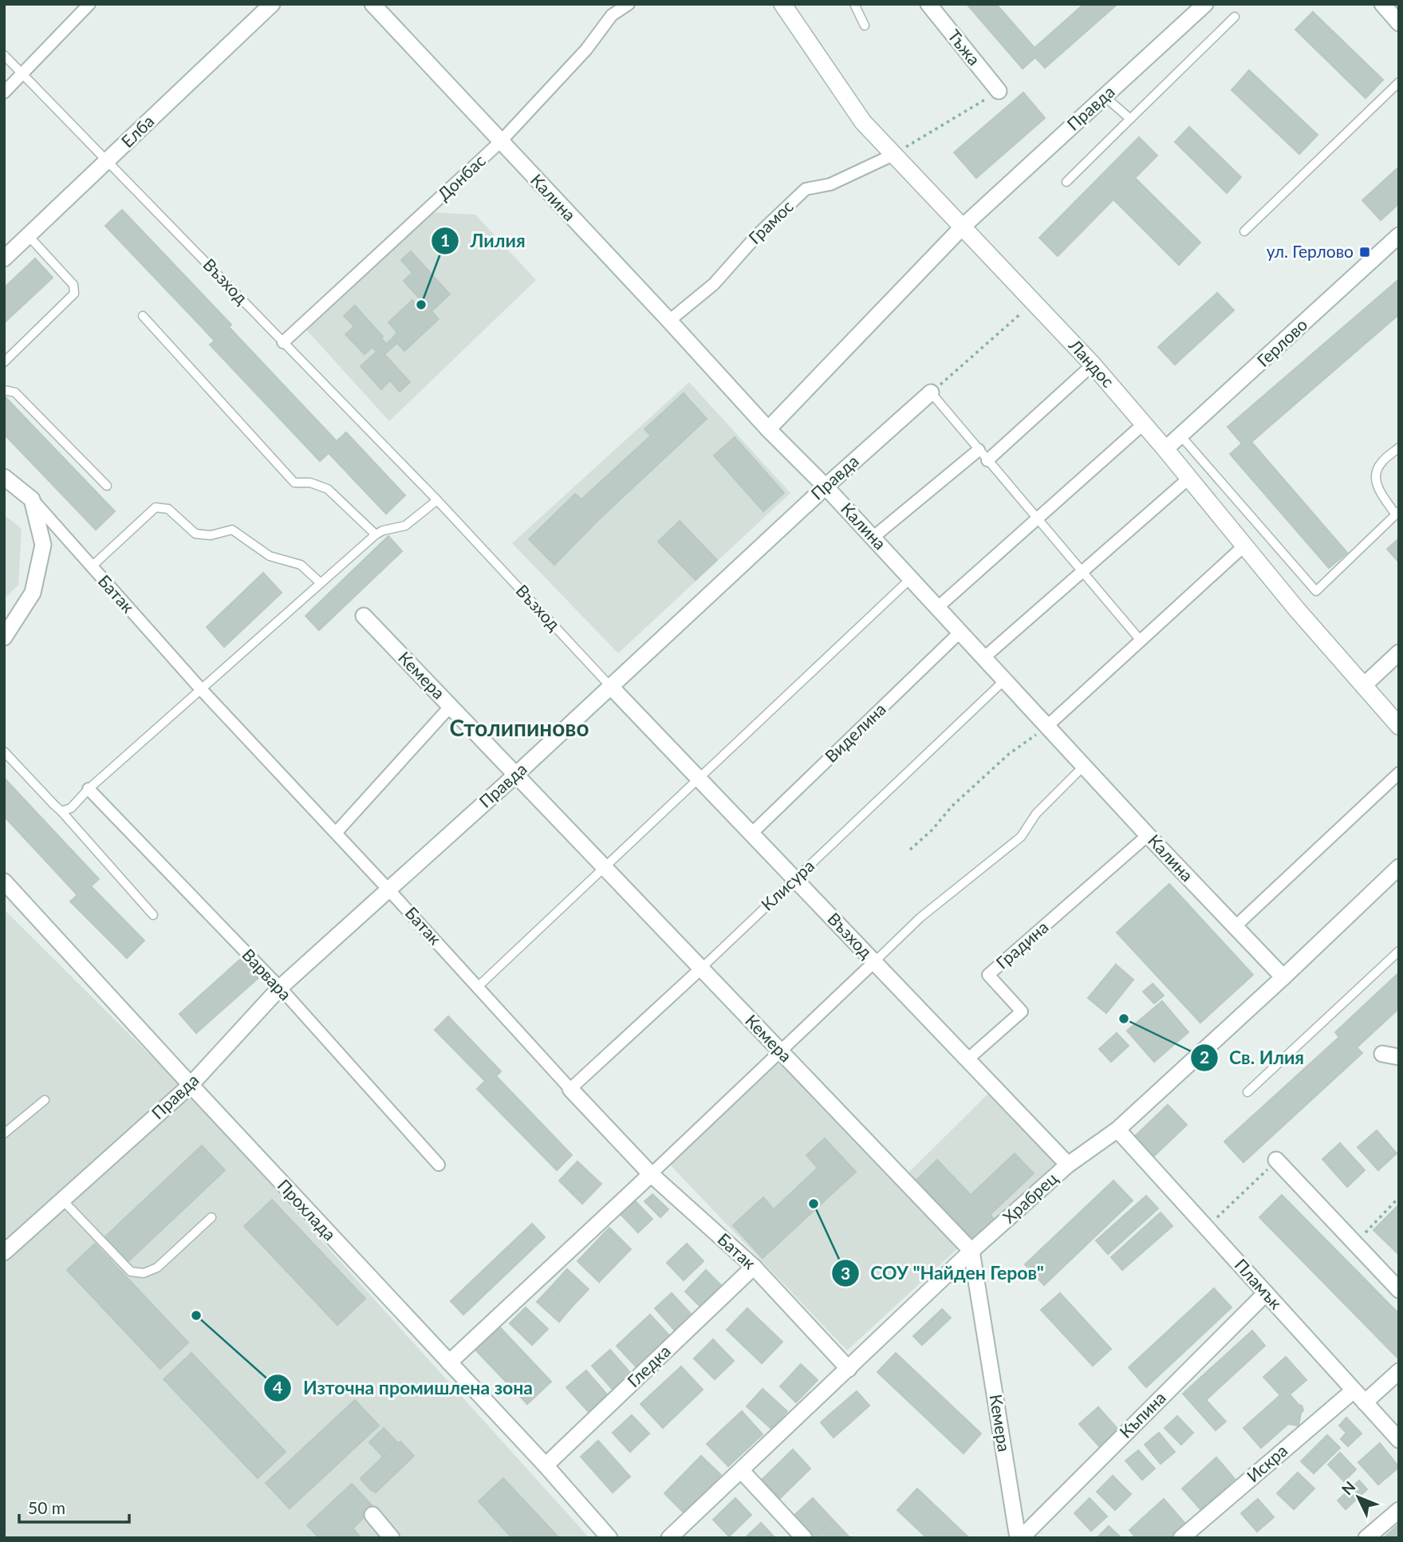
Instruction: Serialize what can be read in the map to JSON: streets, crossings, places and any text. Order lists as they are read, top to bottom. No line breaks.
{"streets":{"street":["Тъжа","Правда","Елба","Донбас","Калина","Грамос","Възход","Герлово","Ландос","Батак","Кемера","Виделина","Клисура","Градина","Варвара","Храбрец","Прохлада","Пламък","Гледка","Къпина","Искра"]},"crossings":[["Правда","Калина"],["Правда","Възход"],["Правда","Ландос"],["Правда","Батак"],["Правда","Кемера"],["Правда","Варвара"],["Правда","Прохлада"],["Елба","Възход"],["Донбас","Калина"],["Донбас","Възход"],["Калина","Грамос"],["Калина","Виделина"],["Калина","Клисура"],["Калина","Градина"],["Калина","Храбрец"],["Грамос","Ландос"],["Възход","Виделина"],["Възход","Клисура"],["Възход","Градина"],["Възход","Храбрец"],["Герлово","Ландос"],["Батак","Клисура"],["Батак","Храбрец"],["Батак","Гледка"],["Кемера","Клисура"],["Кемера","Храбрец"],["Кемера","Къпина"],["Храбрец","Пламък"],["Прохлада","Гледка"],["Пламък","Къпина"],["Пламък","Искра"]],"districts":["Столипиново"],"places":{"transit":["ул. Герлово"],"other":["Лилия","Св. Илия","СОУ \"Найден Геров\"","Източна промишлена зона"]},"scale_bar":"50 m","north":"top left"}
